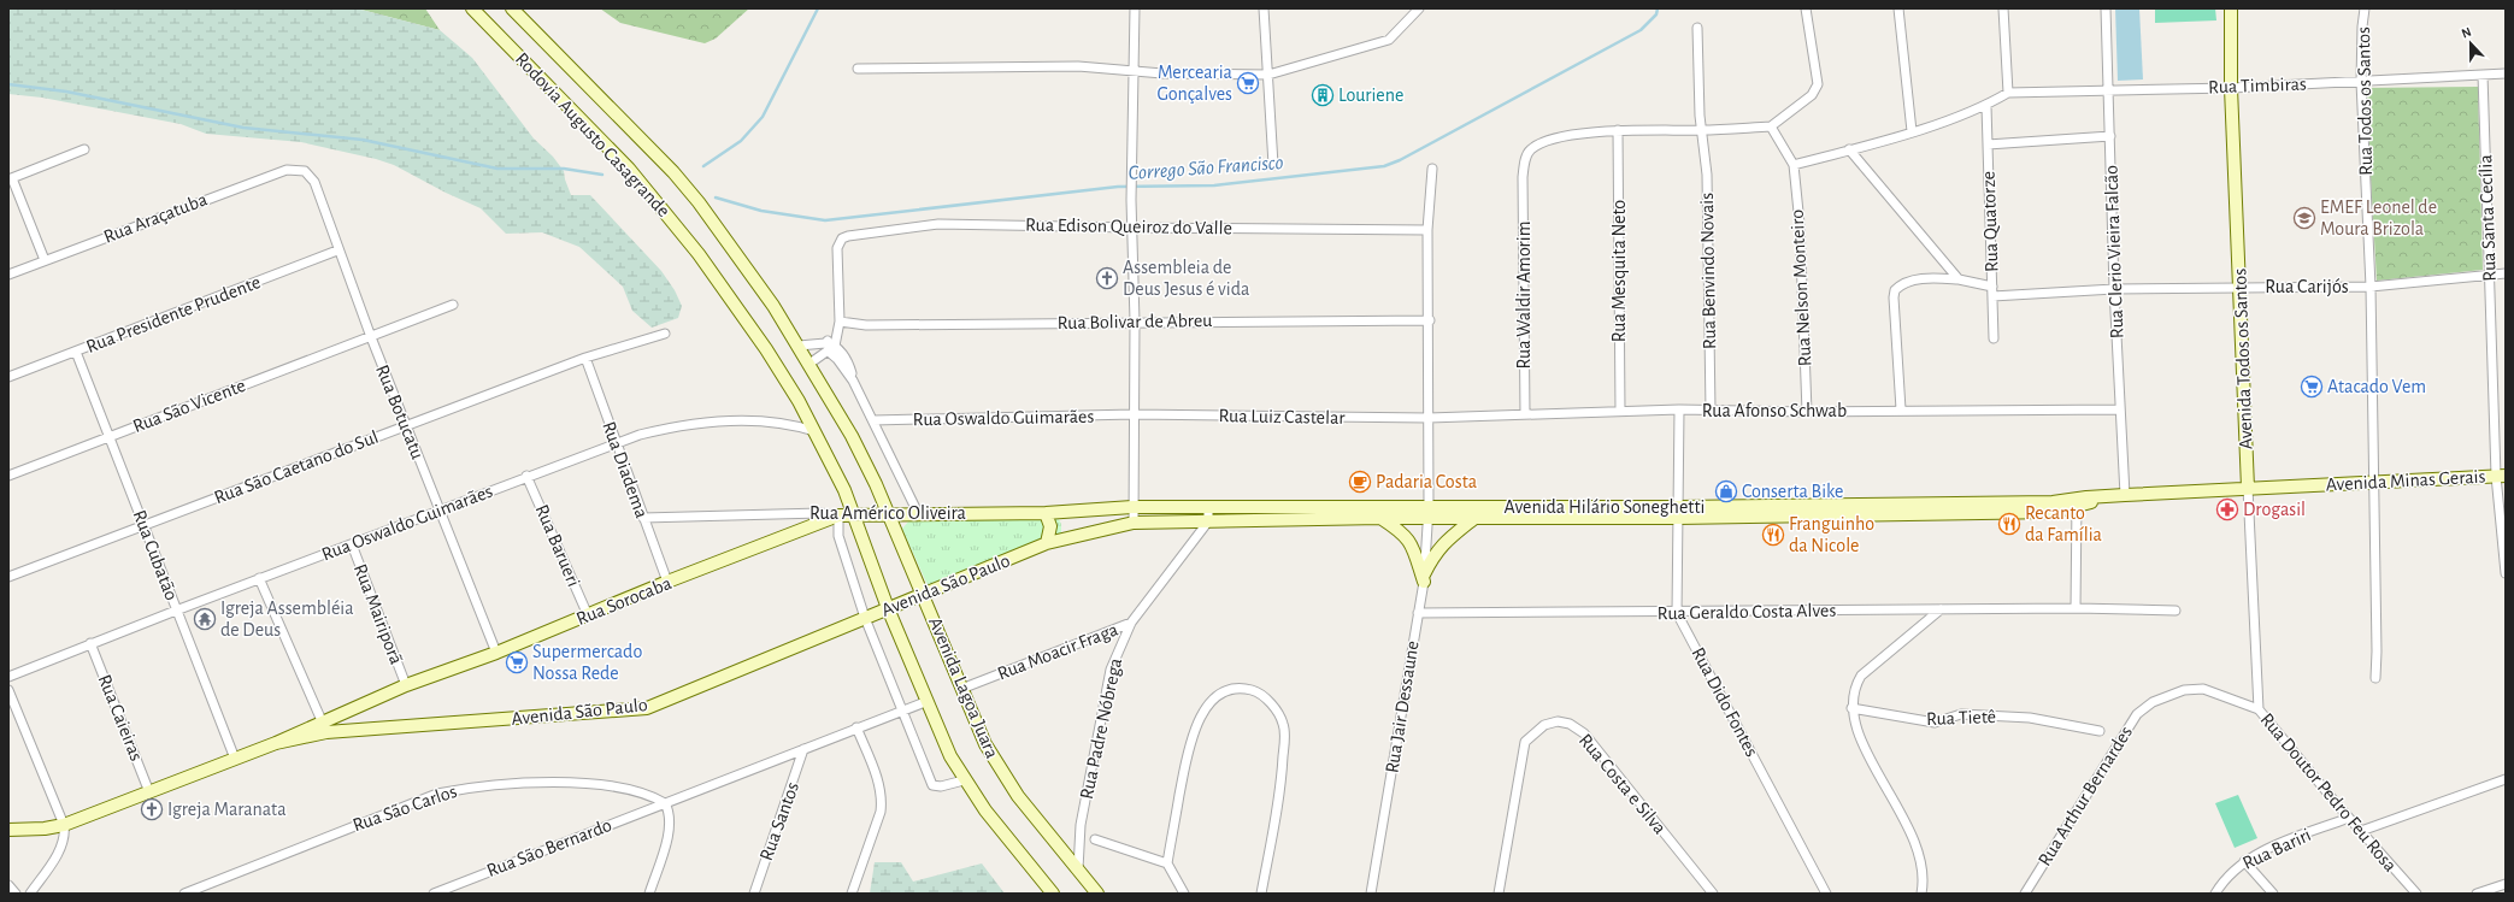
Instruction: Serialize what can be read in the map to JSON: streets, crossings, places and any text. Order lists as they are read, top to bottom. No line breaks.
{"streets":{"street":["Rua Timbiras","Rua Todos os Santos","Rodovia Augusto Casagrande","Rua Araçatuba","Rua Santa Cecília","Rua Quatorze","Rua Edison Queiroz do Valle","Rua Clerio Vieira Falcão","Rua Mesquita Neto","Rua Benvindo Novais","Rua Carijós","Rua Nelson Monteiro","Rua Waldir Amorim","Rua Presidente Prudente","Rua Bolivar de Abreu","Avenida Todos os Santos","Rua São Vicente","Rua Afonso Schwab","Rua Botucatu","Rua Luiz Castelar","Rua Oswaldo Guimarães","Rua São Caetano do Sul","Rua Diadema","Avenida Minas Gerais","Avenida Hilário Soneghetti","Rua Américo Oliveira","Rua Barueri","Rua Cubatão","Avenida São Paulo","Rua Sorocaba","Rua Geraldo Costa Alves","Rua Mairiporã","Rua Moacir Fraga","Avenida Lagoa Juara","Rua Dido Fontes","Rua Jair Dessaune","Rua Caieiras","Rua Tietê","Rua Padre Nóbrega","Rua Costa e Silva","Rua Doutor Pedro Feu Rosa","Rua Arthur Bernardes","Rua São Carlos","Rua Santos","Rua São Bernardo","Rua Bariri"]},"crossings":[["Rua Timbiras","Rua Todos os Santos"],["Rua Timbiras","Rua Santa Cecília"],["Rua Timbiras","Rua Clerio Vieira Falcão"],["Rua Timbiras","Avenida Todos os Santos"],["Rua Todos os Santos","Rua Carijós"],["Rua Todos os Santos","Avenida Minas Gerais"],["Rodovia Augusto Casagrande","Rua Oswaldo Guimarães"],["Rodovia Augusto Casagrande","Rua Américo Oliveira"],["Rodovia Augusto Casagrande","Avenida Lagoa Juara"],["Rua Araçatuba","Rua Botucatu"],["Rua Santa Cecília","Rua Carijós"],["Rua Santa Cecília","Avenida Minas Gerais"],["Rua Quatorze","Rua Carijós"],["Rua Edison Queiroz do Valle","Rua Bolivar de Abreu"],["Rua Edison Queiroz do Valle","Rua Jair Dessaune"],["Rua Clerio Vieira Falcão","Rua Carijós"],["Rua Clerio Vieira Falcão","Rua Afonso Schwab"],["Rua Clerio Vieira Falcão","Avenida Minas Gerais"],["Rua Mesquita Neto","Rua Waldir Amorim"],["Rua Mesquita Neto","Rua Afonso Schwab"],["Rua Benvindo Novais","Rua Waldir Amorim"],["Rua Benvindo Novais","Rua Afonso Schwab"],["Rua Carijós","Avenida Todos os Santos"],["Rua Nelson Monteiro","Rua Afonso Schwab"],["Rua Waldir Amorim","Rua Afonso Schwab"],["Rua Presidente Prudente","Rua Botucatu"],["Rua Presidente Prudente","Rua Cubatão"],["Rua Bolivar de Abreu","Rua Jair Dessaune"],["Avenida Todos os Santos","Avenida Minas Gerais"],["Avenida Todos os Santos","Rua Doutor Pedro Feu Rosa"],["Rua São Vicente","Rua Botucatu"],["Rua São Vicente","Rua Cubatão"],["Rua Afonso Schwab","Rua Luiz Castelar"],["Rua Afonso Schwab","Rua Dido Fontes"],["Rua Afonso Schwab","Rua Jair Dessaune"],["Rua Botucatu","Rua Oswaldo Guimarães"],["Rua Botucatu","Rua São Caetano do Sul"],["Rua Botucatu","Rua Sorocaba"],["Rua Luiz Castelar","Rua Oswaldo Guimarães"],["Rua Luiz Castelar","Rua Jair Dessaune"],["Rua Oswaldo Guimarães","Rua Diadema"],["Rua Oswaldo Guimarães","Rua Barueri"],["Rua Oswaldo Guimarães","Rua Cubatão"],["Rua Oswaldo Guimarães","Rua Mairiporã"],["Rua Oswaldo Guimarães","Rua Caieiras"],["Rua São Caetano do Sul","Rua Diadema"],["Rua São Caetano do Sul","Rua Cubatão"],["Rua Diadema","Rua Américo Oliveira"],["Rua Diadema","Rua Sorocaba"],["Avenida Minas Gerais","Avenida Hilário Soneghetti"],["Avenida Hilário Soneghetti","Rua Américo Oliveira"],["Avenida Hilário Soneghetti","Avenida São Paulo"],["Avenida Hilário Soneghetti","Rua Moacir Fraga"],["Avenida Hilário Soneghetti","Rua Dido Fontes"],["Avenida Hilário Soneghetti","Rua Jair Dessaune"],["Rua Américo Oliveira","Rua Sorocaba"],["Rua Américo Oliveira","Avenida Lagoa Juara"],["Rua Barueri","Rua Sorocaba"],["Rua Cubatão","Avenida São Paulo"],["Avenida São Paulo","Rua Sorocaba"],["Avenida São Paulo","Avenida Lagoa Juara"],["Avenida São Paulo","Rua Caieiras"],["Rua Sorocaba","Rua Mairiporã"],["Rua Geraldo Costa Alves","Rua Dido Fontes"],["Rua Geraldo Costa Alves","Rua Jair Dessaune"],["Rua Moacir Fraga","Avenida Lagoa Juara"],["Rua Moacir Fraga","Rua Padre Nóbrega"],["Avenida Lagoa Juara","Rua Padre Nóbrega"],["Rua Doutor Pedro Feu Rosa","Rua Arthur Bernardes"],["Rua Doutor Pedro Feu Rosa","Rua Bariri"],["Rua São Carlos","Rua São Bernardo"]],"water":["Corrego São Francisco"],"places":{"supermarket":["Mercearia Gonçalves","Atacado Vem","Supermercado Nossa Rede"],"building":["Louriene"],"school or university":["EMEF Leonel de Moura Brizola"],"church":["Assembleia de Deus Jesus é vida","Igreja Maranata"],"cafe":["Padaria Costa"],"shop":["Conserta Bike"],"pharmacy":["Drogasil"],"restaurant":["Recanto da Família","Franguinho da Nicole"],"temple":["Igreja Assembléia de Deus"]},"north":"top"}
